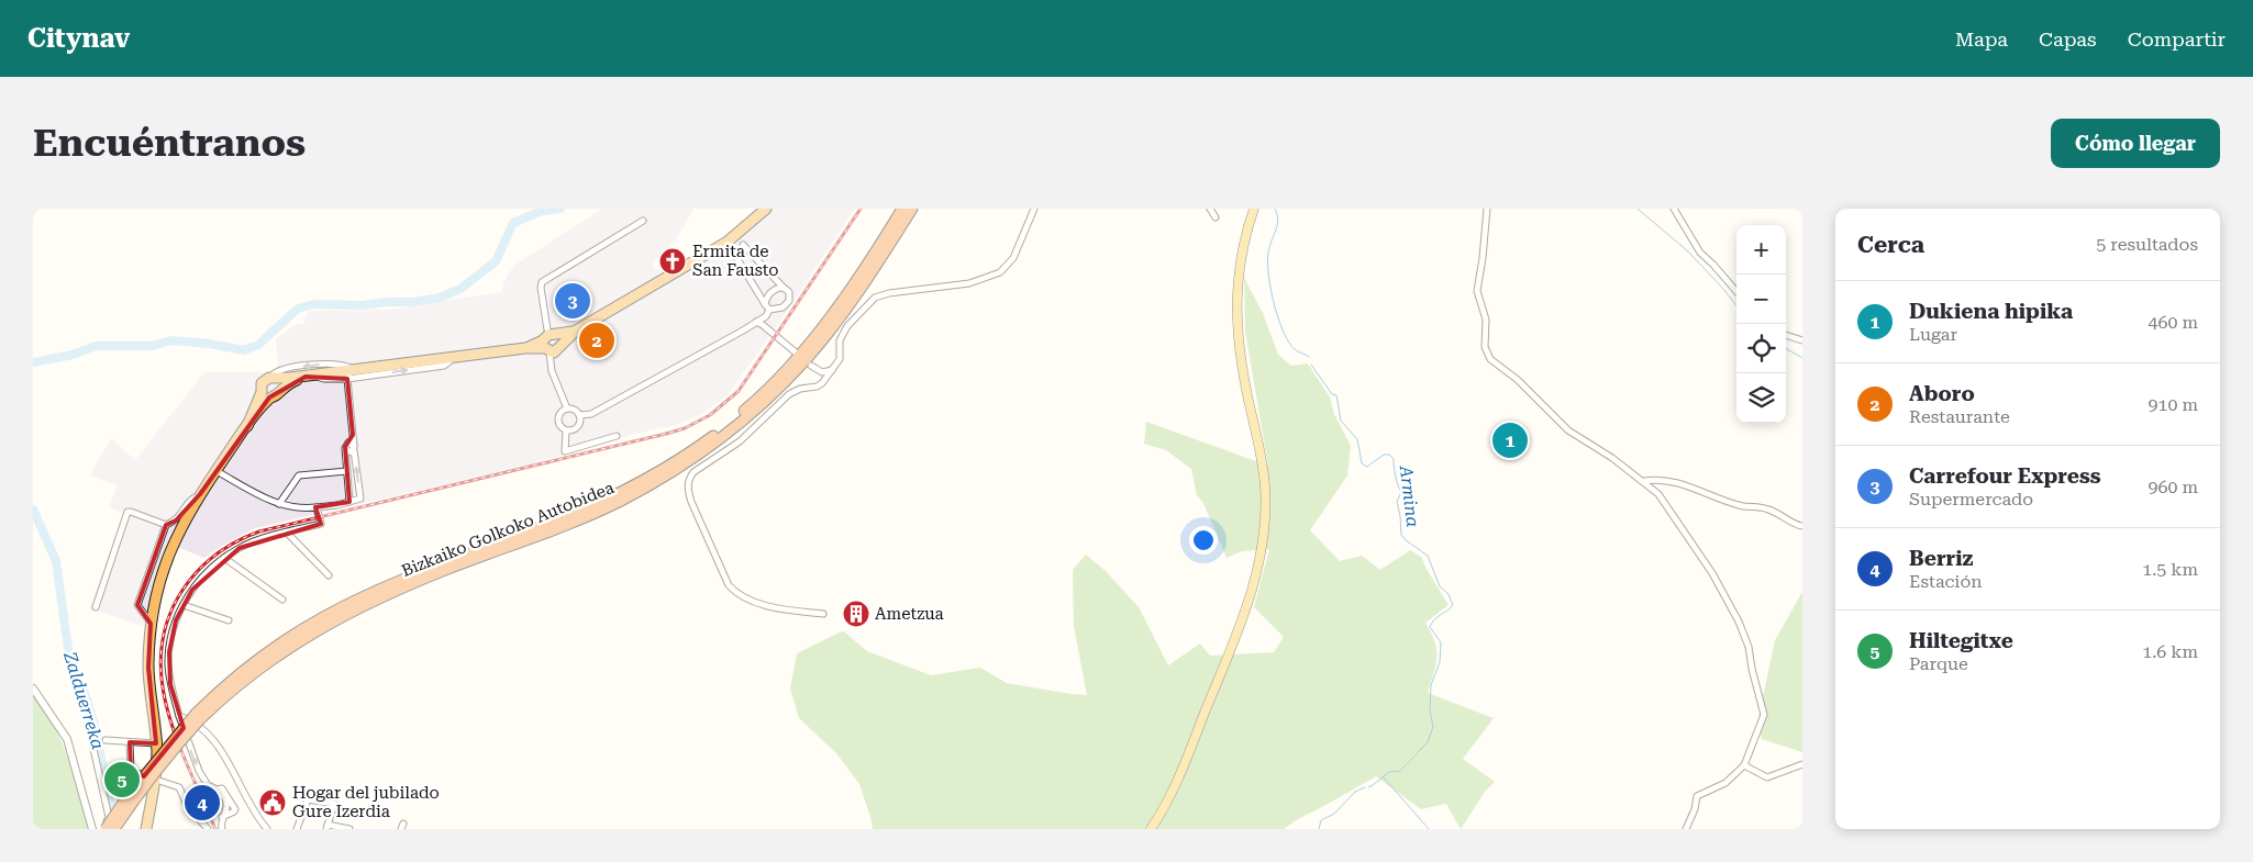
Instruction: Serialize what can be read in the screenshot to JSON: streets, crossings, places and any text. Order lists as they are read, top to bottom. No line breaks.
{"streets":{"highway":["Bizkaiko Golkoko Autobidea"]},"water":["Armina","Zalduerreka"],"places":{"church":["Ermita de San Fausto"],"building":["Ametzua"],"public building":["Hogar del jubilado Gure Izerdia"]},"page":{"header":"Citynav","nav":["Mapa","Capas","Compartir"],"buttons":"Cómo llegar","title":"Encuéntranos","heading":["Cerca","5 resultados"],"map_buttons":["+","−"],"list":[{"mark":"1","name":"Dukiena hipika","note":"Lugar","value":"460 m"},{"mark":"2","name":"Aboro","note":"Restaurante","value":"910 m"},{"mark":"3","name":"Carrefour Express","note":"Supermercado","value":"960 m"},{"mark":"4","name":"Berriz","note":"Estación","value":"1.5 km"},{"mark":"5","name":"Hiltegitxe","note":"Parque","value":"1.6 km"}],"pins":["3","2","1","5","4"]}}
